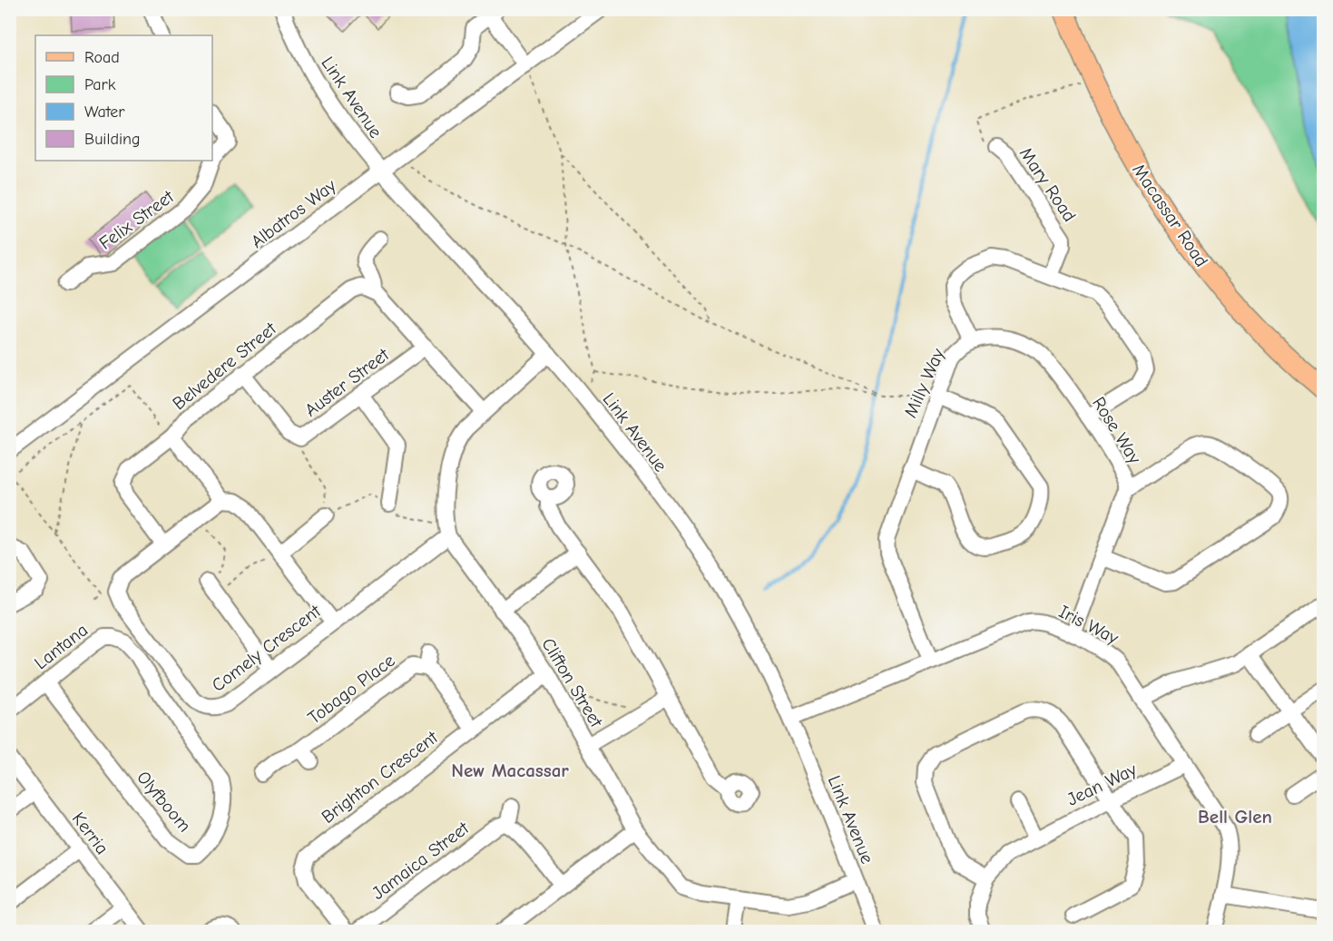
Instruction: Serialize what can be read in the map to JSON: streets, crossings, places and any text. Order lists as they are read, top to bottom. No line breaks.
{"streets":{"main road":["Macassar Road"],"street":["Link Avenue","Mary Road","Albatros Way","Felix Street","Belvedere Street","Auster Street","Milly Way","Rose Way","Iris Way","Lantana","Comely Crescent","Clifton Street","Tobago Place","Brighton Crescent","Jean Way","Olyfboom","Kerria","Jamaica Street"]},"crossings":[["Link Avenue","Albatros Way"],["Link Avenue","Iris Way"],["Link Avenue","Clifton Street"],["Belvedere Street","Comely Crescent"],["Milly Way","Rose Way"],["Milly Way","Iris Way"],["Rose Way","Iris Way"],["Iris Way","Jean Way"],["Lantana","Olyfboom"],["Comely Crescent","Clifton Street"],["Clifton Street","Brighton Crescent"]],"districts":["New Macassar","Bell Glen"],"legend":["Road","Park","Water","Building"]}
